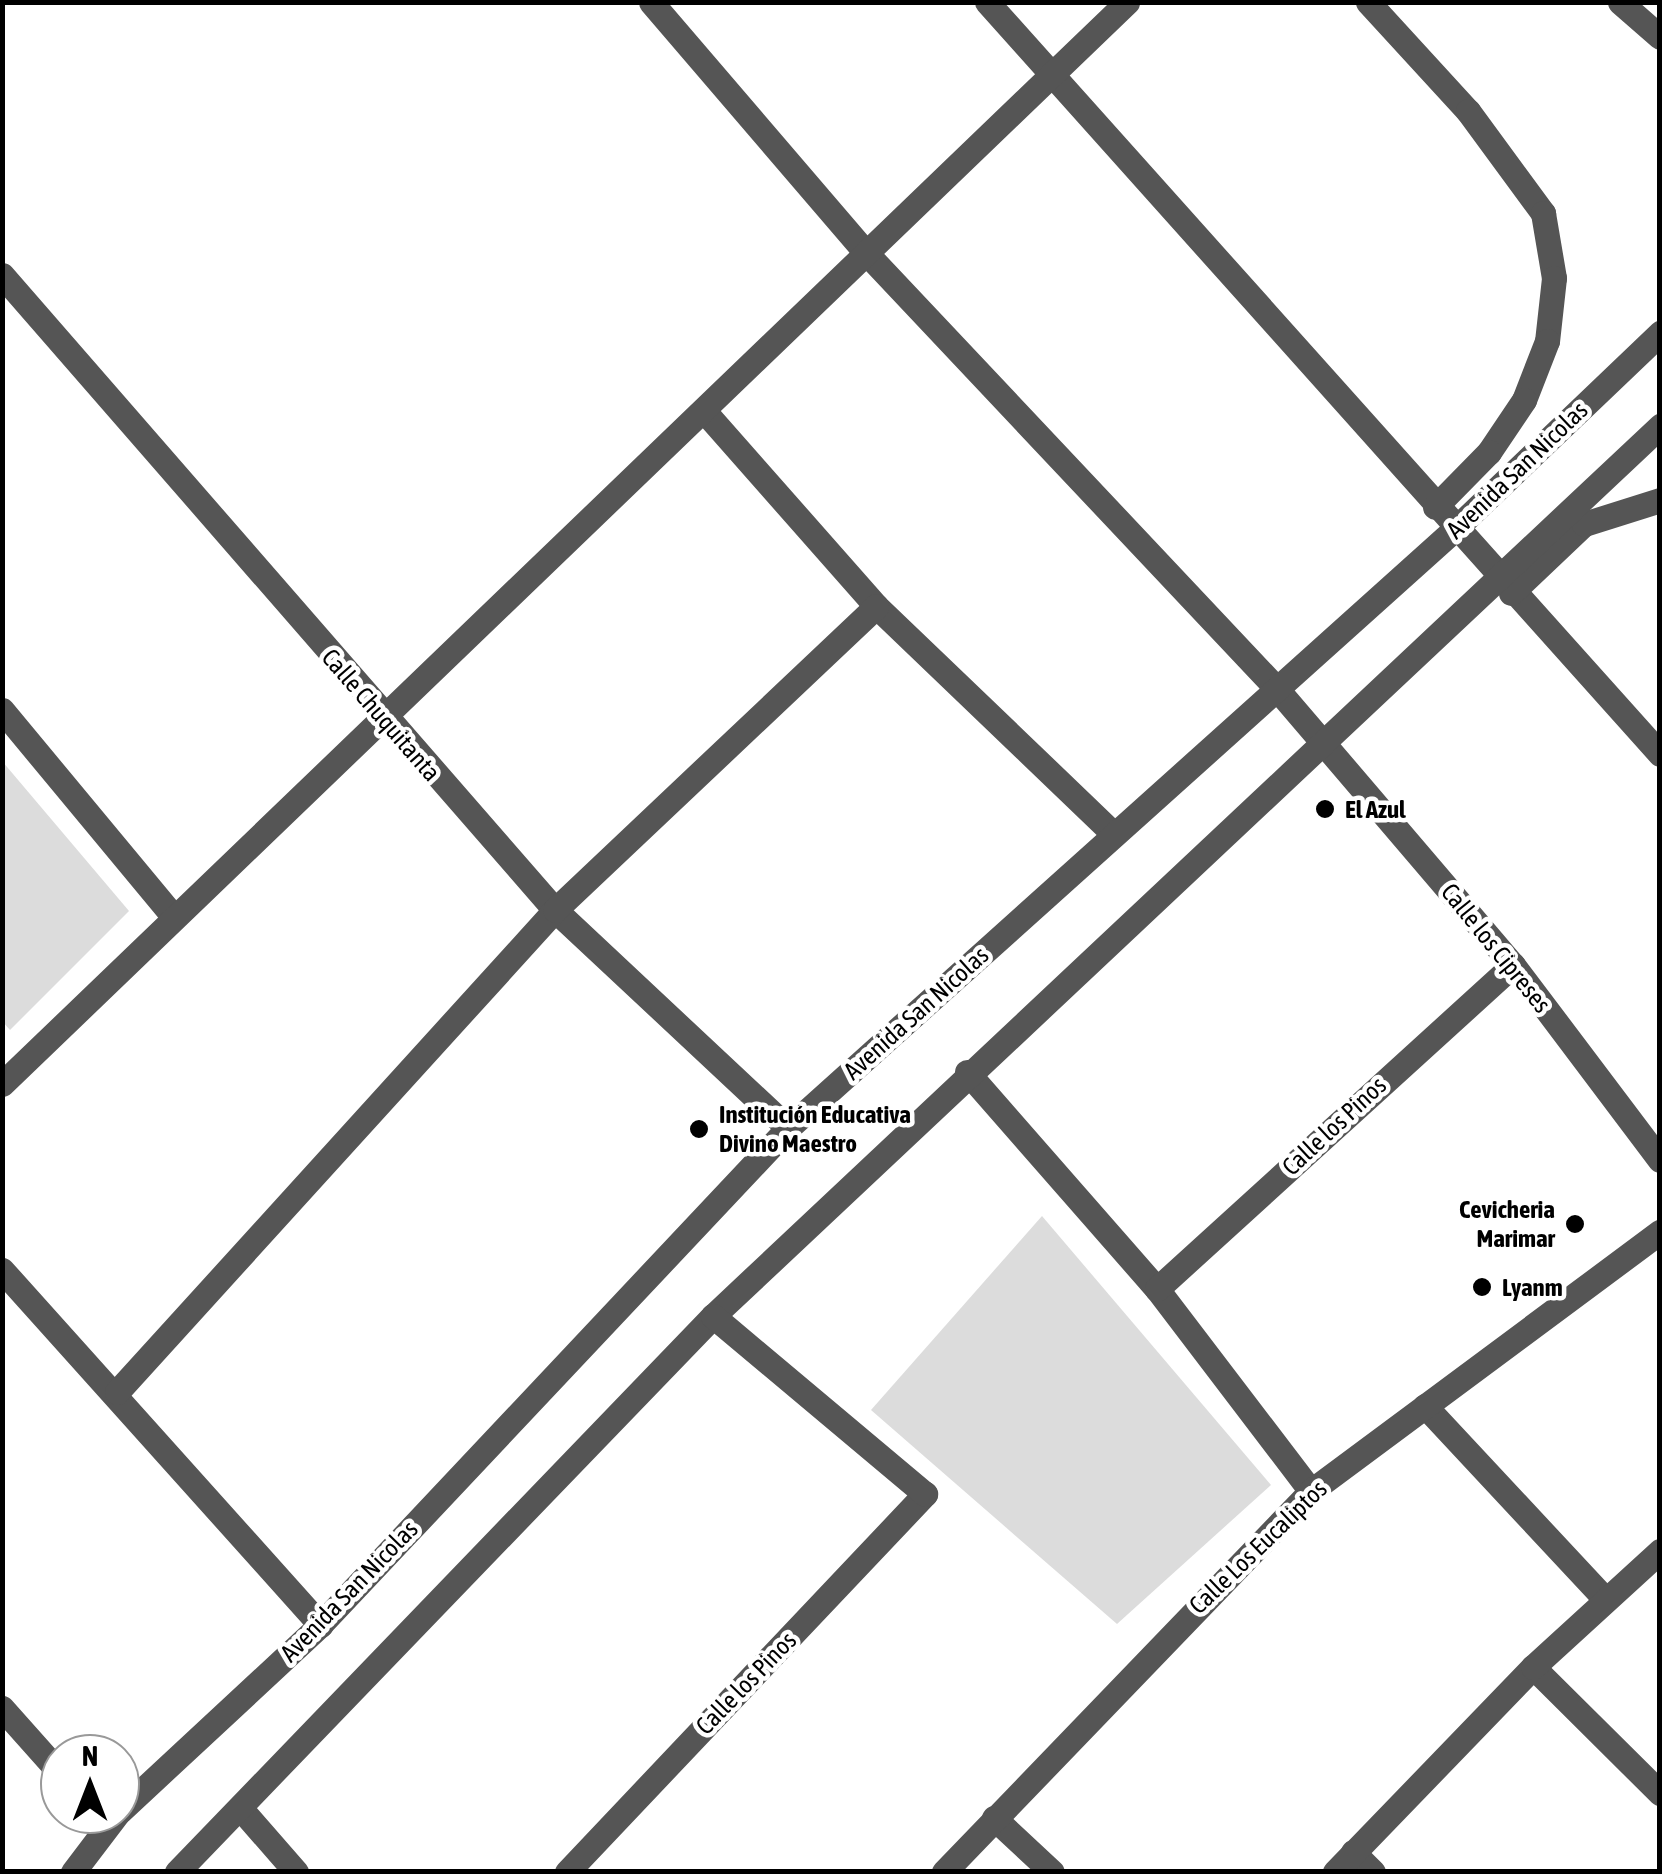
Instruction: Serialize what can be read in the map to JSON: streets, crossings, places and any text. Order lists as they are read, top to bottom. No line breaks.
{"streets":{"street":["Avenida San Nicolas","Calle Chuquitanta","Calle los Cipreses","Calle los Pinos","Calle Los Eucaliptos"]},"crossings":[["Avenida San Nicolas","Calle Chuquitanta"],["Avenida San Nicolas","Calle los Cipreses"],["Calle los Cipreses","Calle los Pinos"]],"places":["El Azul","Institución Educativa Divino Maestro","Cevicheria Marimar","Lyanm"],"north":"top"}
